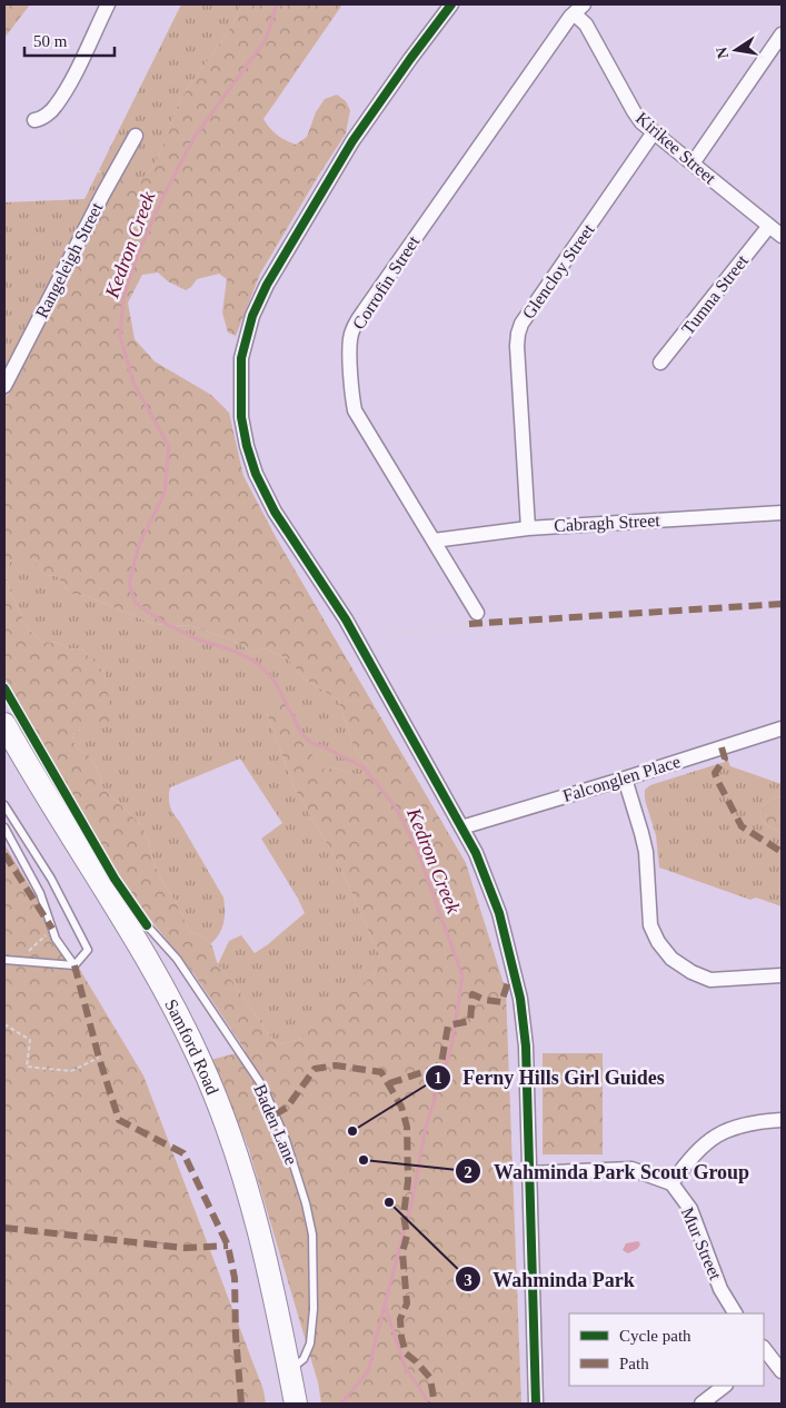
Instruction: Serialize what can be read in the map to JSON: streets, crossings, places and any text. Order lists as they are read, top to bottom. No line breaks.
{"streets":{"main road":["Samford Road"],"street":["Kirikee Street","Rangeleigh Street","Glencloy Street","Corrofin Street","Tumna Street","Cabragh Street","Falconglen Place","Mur Street"],"lane":["Baden Lane"]},"crossings":[["Kirikee Street","Glencloy Street"],["Kirikee Street","Corrofin Street"],["Kirikee Street","Tumna Street"],["Glencloy Street","Cabragh Street"],["Corrofin Street","Cabragh Street"],["Samford Road","Baden Lane"]],"water":["Kedron Creek"],"places":["Ferny Hills Girl Guides","Wahminda Park Scout Group","Wahminda Park"],"legend":["Cycle path","Path"],"scale_bar":"50 m","north":"left"}
